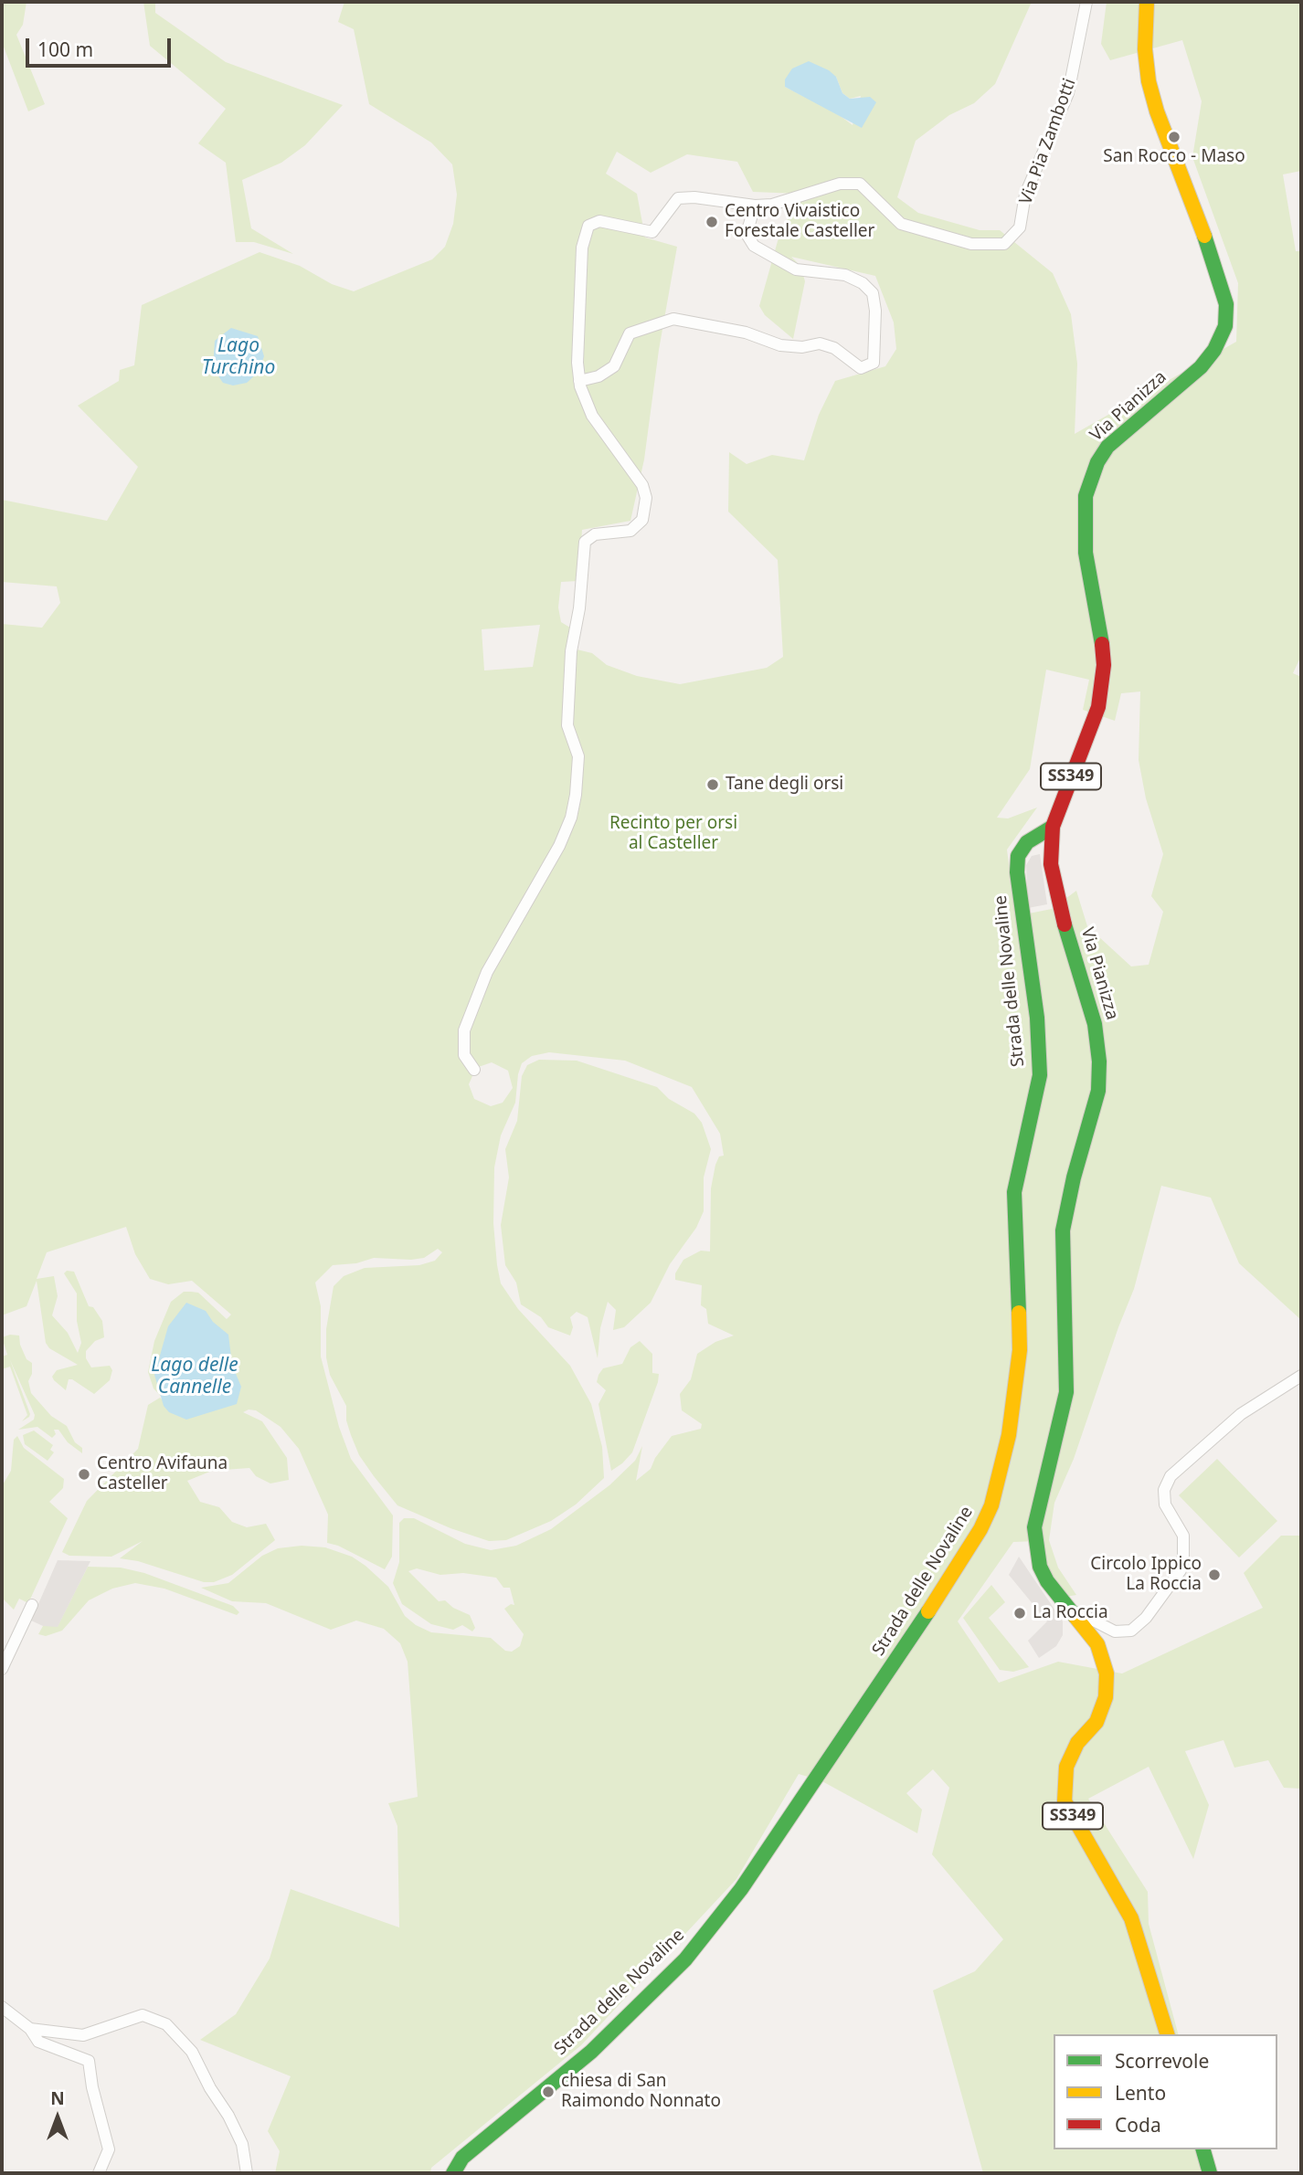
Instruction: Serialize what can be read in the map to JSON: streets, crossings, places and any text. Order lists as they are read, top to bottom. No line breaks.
{"streets":{"main road":["Via Pianizza","SS349","Strada delle Novaline"],"street":["Via Pia Zambotti"]},"crossings":[["Via Pianizza","SS349"],["Via Pianizza","Strada delle Novaline"]],"water":["Lago Turchino","Lago delle Cannelle"],"parks":["Recinto per orsi al Casteller"],"places":["San Rocco - Maso","Centro Vivaistico Forestale Casteller","Tane degli orsi","Centro Avifauna Casteller","Circolo Ippico La Roccia","La Roccia","chiesa di San Raimondo Nonnato"],"legend":["Scorrevole","Lento","Coda"],"scale_bar":"100 m","north":"top"}
